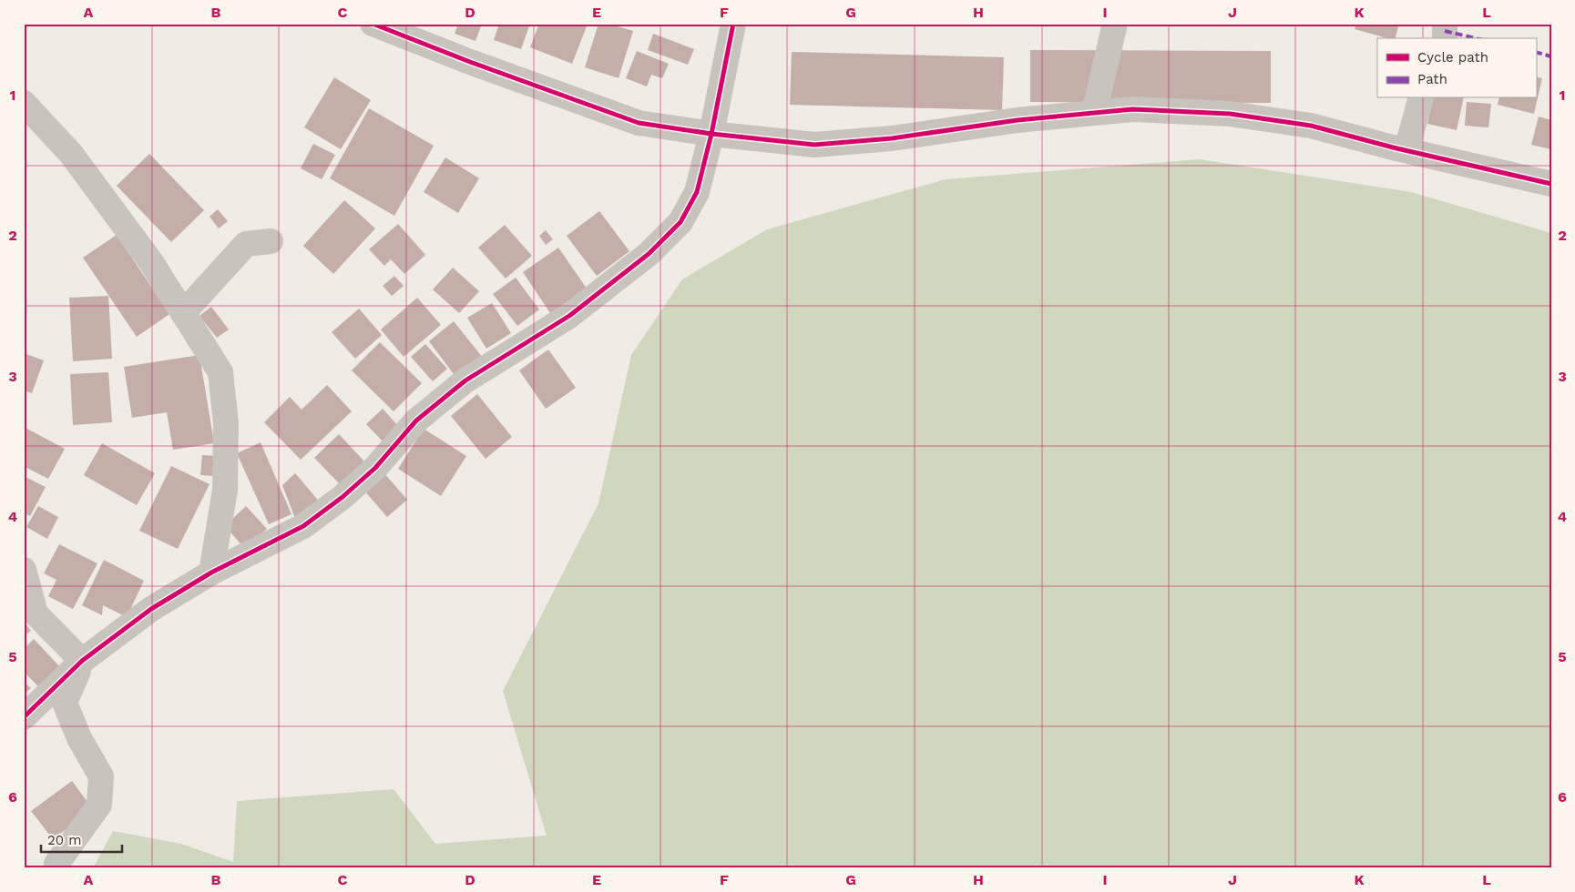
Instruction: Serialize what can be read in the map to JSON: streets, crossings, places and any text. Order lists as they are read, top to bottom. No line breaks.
{"legend":["Cycle path","Path"],"scale_bar":"20 m","grid":{"columns":["A","B","C","D","E","F","G","H","I","J","K","L"],"rows":["1","2","3","4","5","6"]}}
